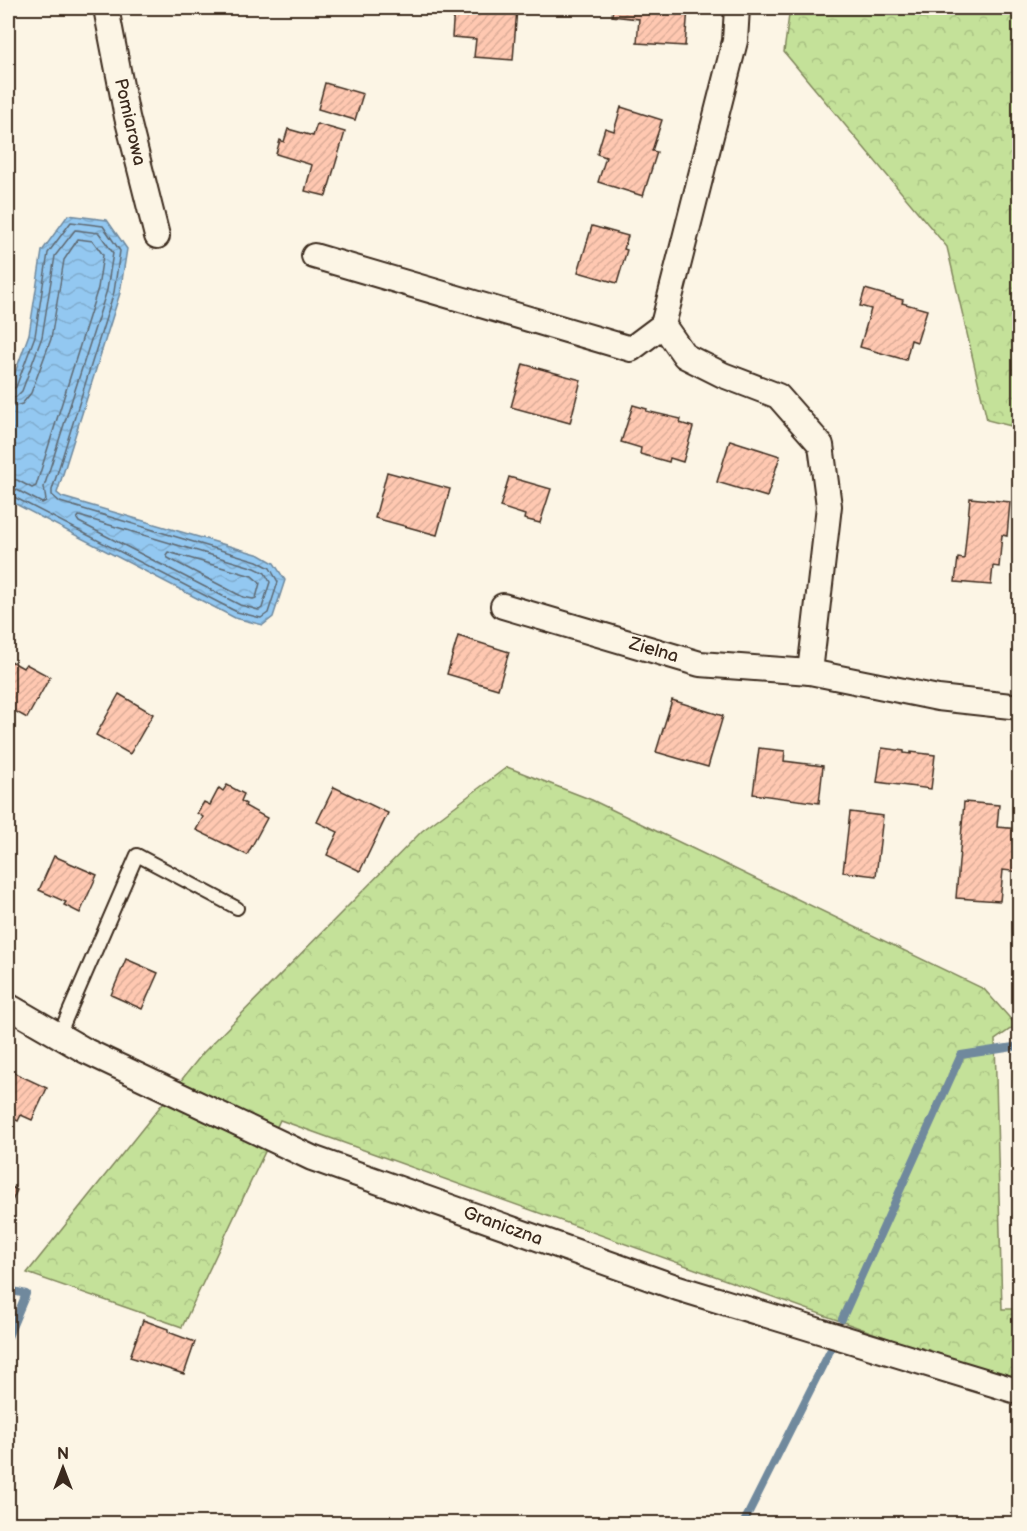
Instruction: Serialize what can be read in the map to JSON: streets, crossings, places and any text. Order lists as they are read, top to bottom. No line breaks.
{"streets":{"street":["Pomiarowa","Zielna","Graniczna"]},"north":"top"}
